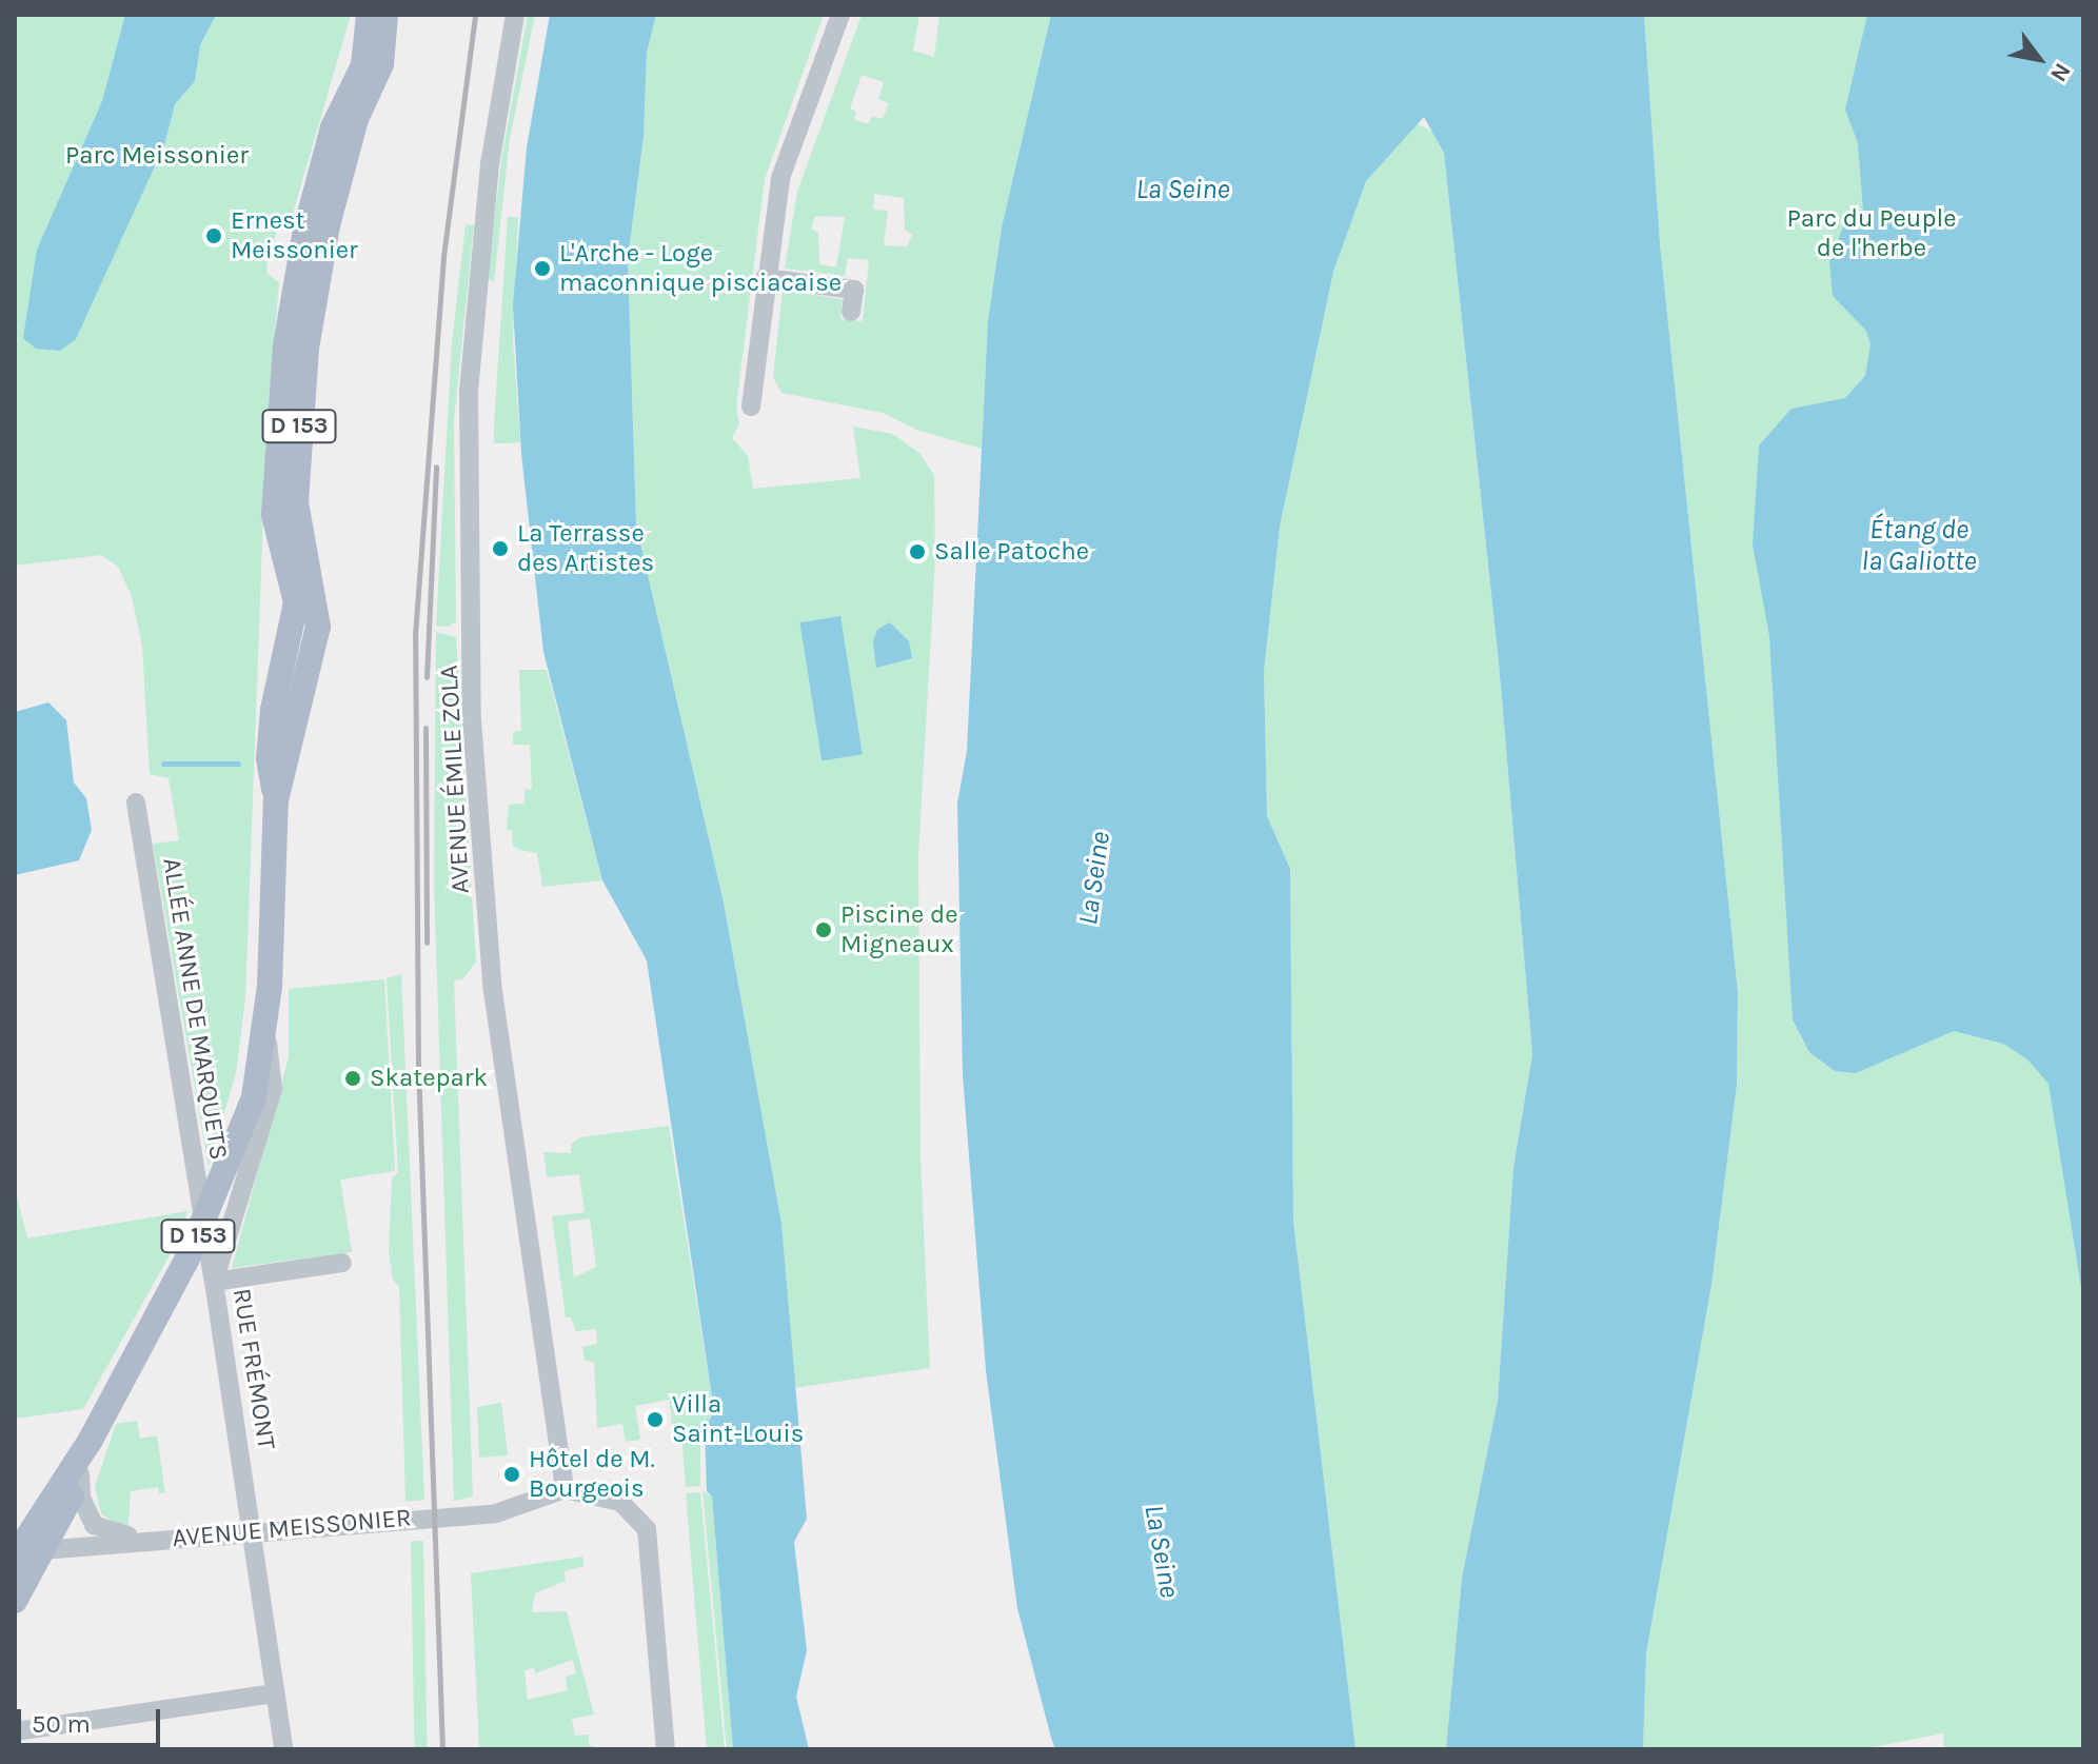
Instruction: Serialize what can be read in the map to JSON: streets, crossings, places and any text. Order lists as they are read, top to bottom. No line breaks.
{"streets":{"main road":["D 153"],"street":["AVENUE ÉMILE ZOLA","ALLÉE ANNE DE MARQUETS","RUE FRÉMONT","AVENUE MEISSONIER"]},"crossings":[["D 153","ALLÉE ANNE DE MARQUETS"],["D 153","RUE FRÉMONT"],["D 153","AVENUE MEISSONIER"],["AVENUE ÉMILE ZOLA","AVENUE MEISSONIER"],["ALLÉE ANNE DE MARQUETS","RUE FRÉMONT"],["RUE FRÉMONT","AVENUE MEISSONIER"]],"water":["La Seine","Étang de la Galiotte"],"parks":["Parc Meissonier","Parc du Peuple de l'herbe"],"places":["Ernest Meissonier","L'Arche - Loge maconnique pisciacaise","La Terrasse des Artistes","Salle Patoche","Piscine de Migneaux","Skatepark","Villa Saint-Louis","Hôtel de M. Bourgeois"],"scale_bar":"50 m","north":"bottom right"}
